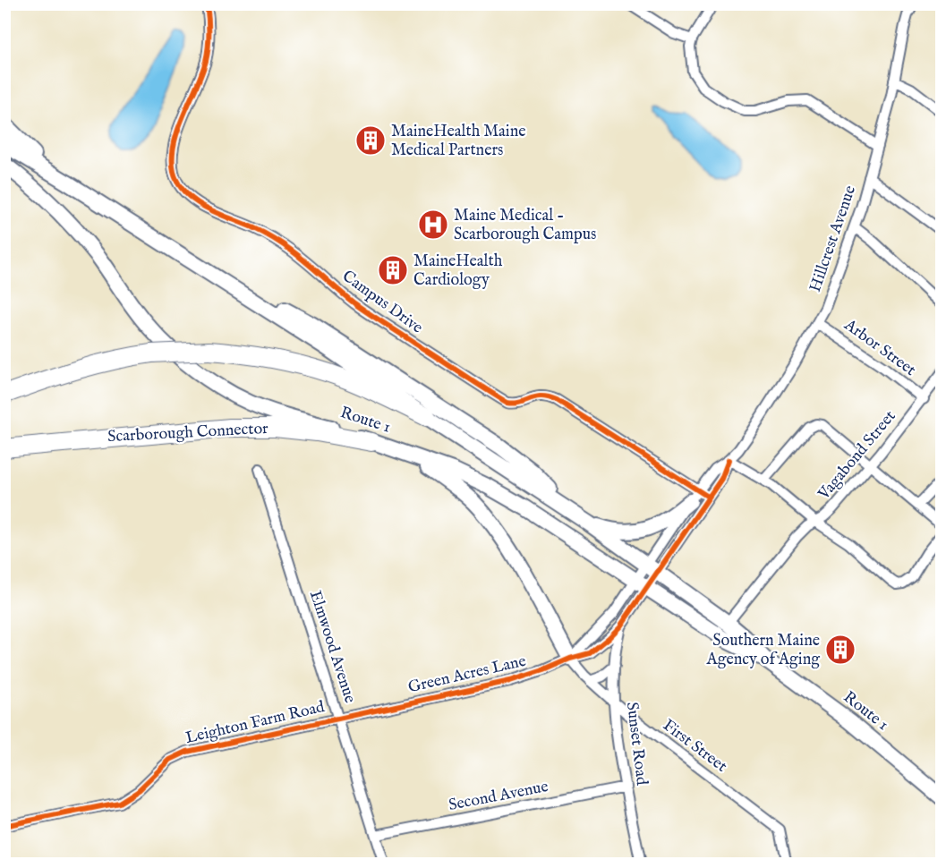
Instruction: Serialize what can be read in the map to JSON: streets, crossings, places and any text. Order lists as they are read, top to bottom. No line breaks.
{"streets":{"highway":["Scarborough Connector"],"main road":["Route 1"],"street":["Hillcrest Avenue","Campus Drive","Arbor Street","Vagabond Street","Elmwood Avenue","Green Acres Lane","Leighton Farm Road","Sunset Road","First Street","Second Avenue"]},"crossings":[["Hillcrest Avenue","Campus Drive"],["Hillcrest Avenue","Arbor Street"],["Hillcrest Avenue","Route 1"],["Hillcrest Avenue","Green Acres Lane"],["Arbor Street","Vagabond Street"],["Route 1","Scarborough Connector"],["Route 1","Vagabond Street"],["Route 1","Green Acres Lane"],["Elmwood Avenue","Green Acres Lane"],["Elmwood Avenue","Leighton Farm Road"],["Elmwood Avenue","Second Avenue"],["Green Acres Lane","Leighton Farm Road"],["Green Acres Lane","Sunset Road"],["Green Acres Lane","First Street"],["Sunset Road","First Street"],["Sunset Road","Second Avenue"]],"places":{"building":["MaineHealth Maine Medical Partners","MaineHealth Cardiology","Southern Maine Agency of Aging"],"hospital":["Maine Medical - Scarborough Campus"]}}
